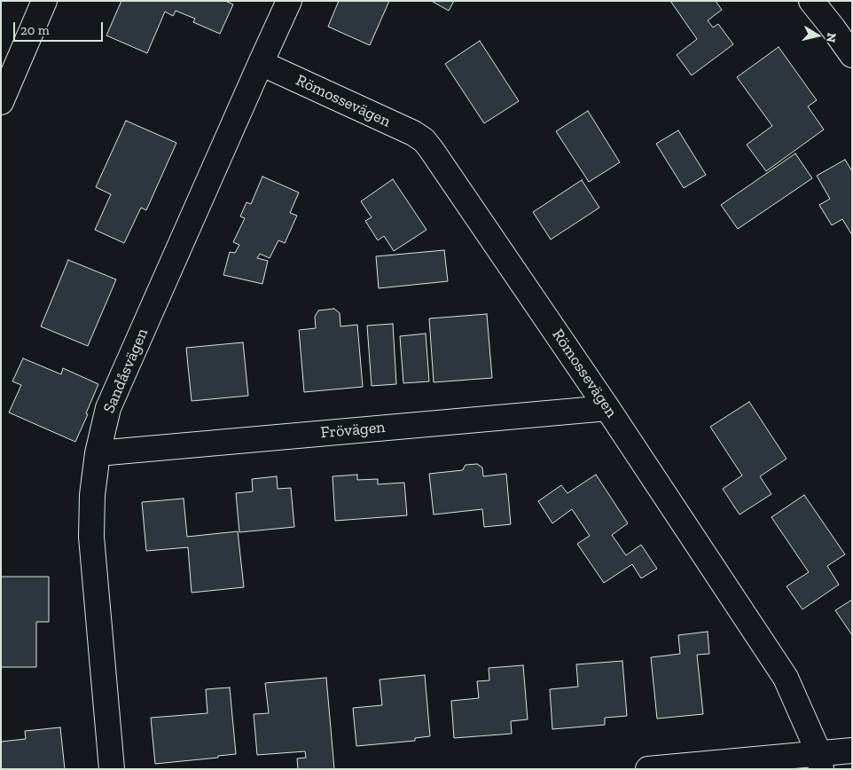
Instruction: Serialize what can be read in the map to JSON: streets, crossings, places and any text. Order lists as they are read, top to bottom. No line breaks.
{"streets":{"street":["Römossevägen","Sandåsvägen","Frövägen"]},"crossings":[["Römossevägen","Sandåsvägen"],["Römossevägen","Frövägen"],["Sandåsvägen","Frövägen"]],"scale_bar":"20 m","north":"right"}
